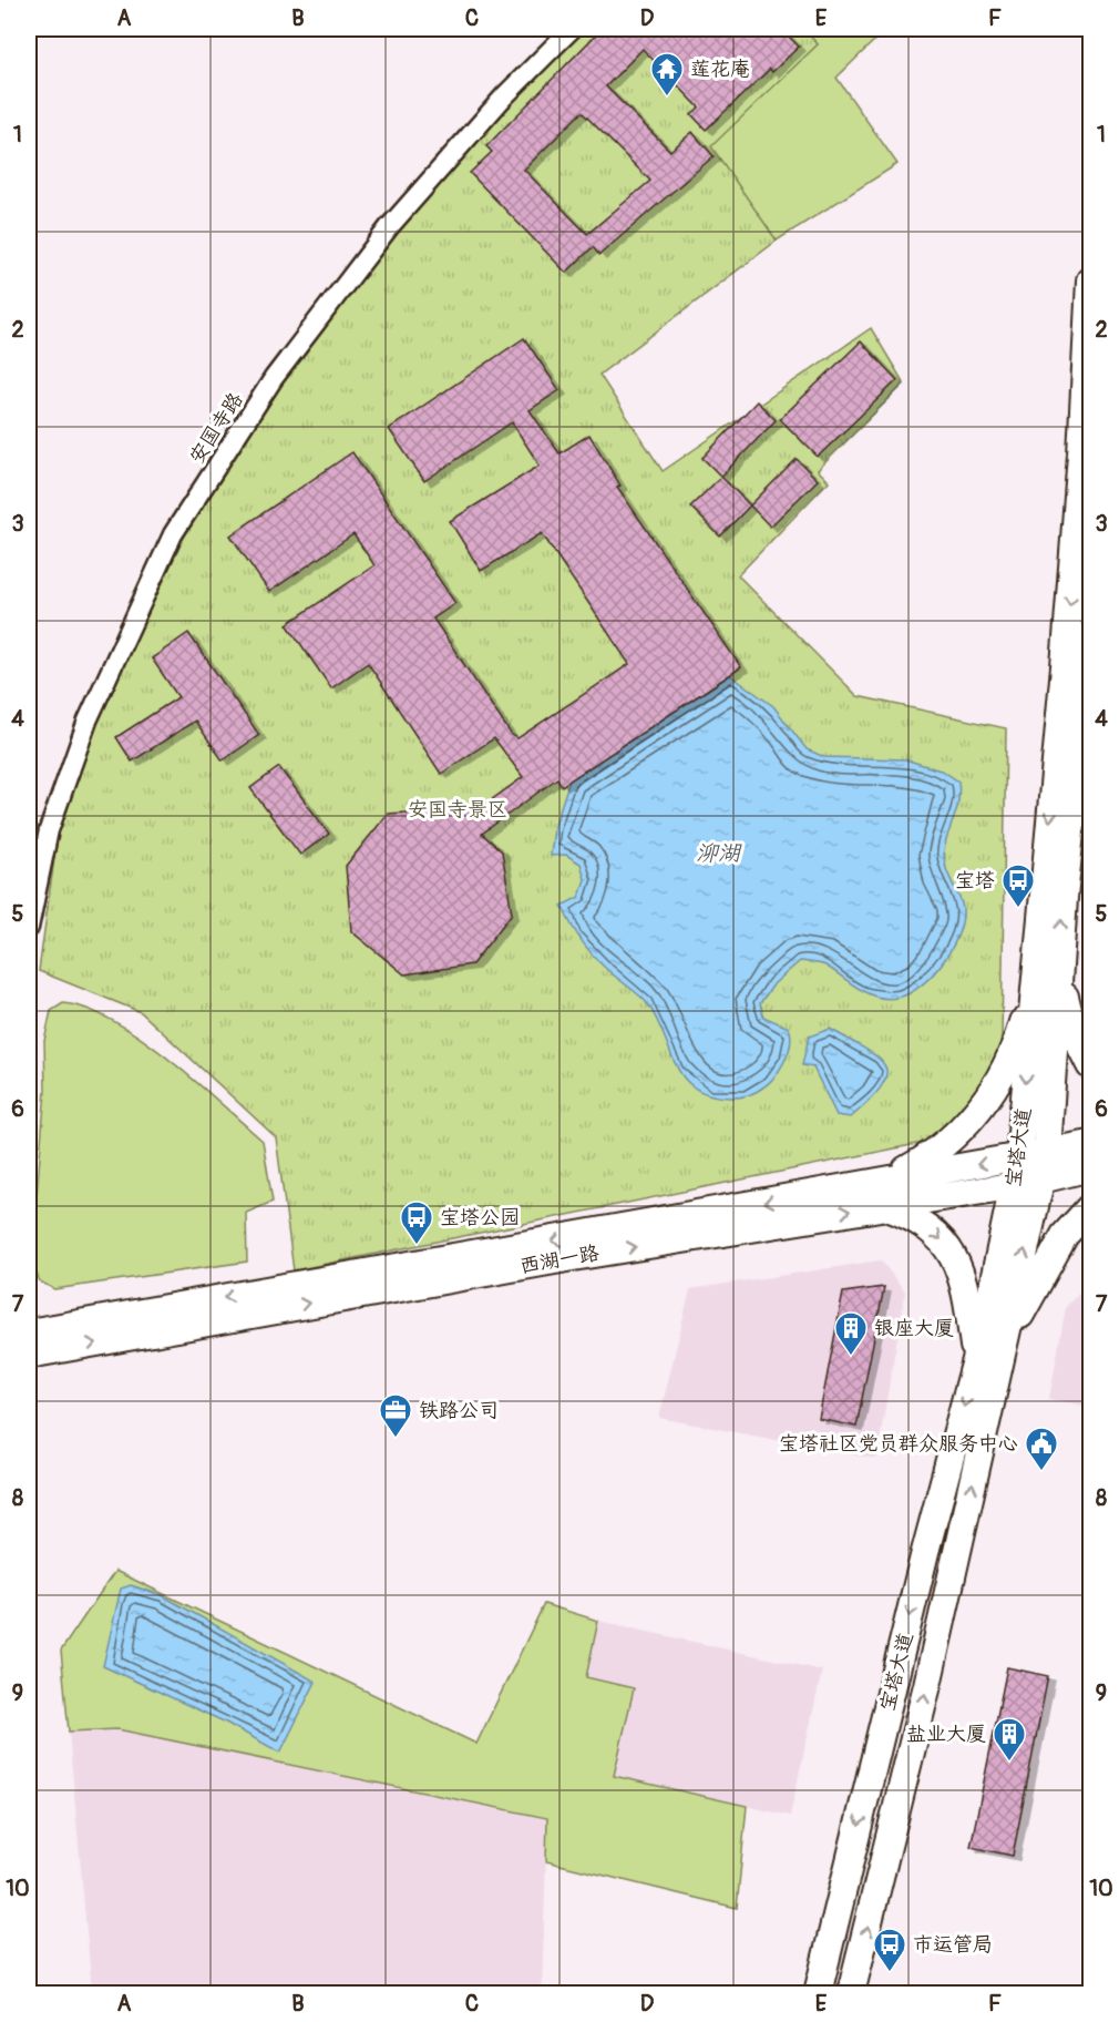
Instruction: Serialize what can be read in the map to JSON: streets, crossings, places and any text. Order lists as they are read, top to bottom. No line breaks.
{"streets":{"main road":["宝塔大道","西湖一路"],"street":["安国寺路"]},"crossings":[["宝塔大道","西湖一路"]],"water":["泖湖"],"parks":["安国寺景区"],"places":{"temple":["莲花庵"],"bus stop":["宝塔","宝塔公园","市运管局"],"building":["银座大厦","盐业大厦"],"office":["铁路公司"],"public building":["宝塔社区党员群众服务中心"]},"grid":{"columns":["A","B","C","D","E","F"],"rows":["1","2","3","4","5","6","7","8","9","10"]}}
